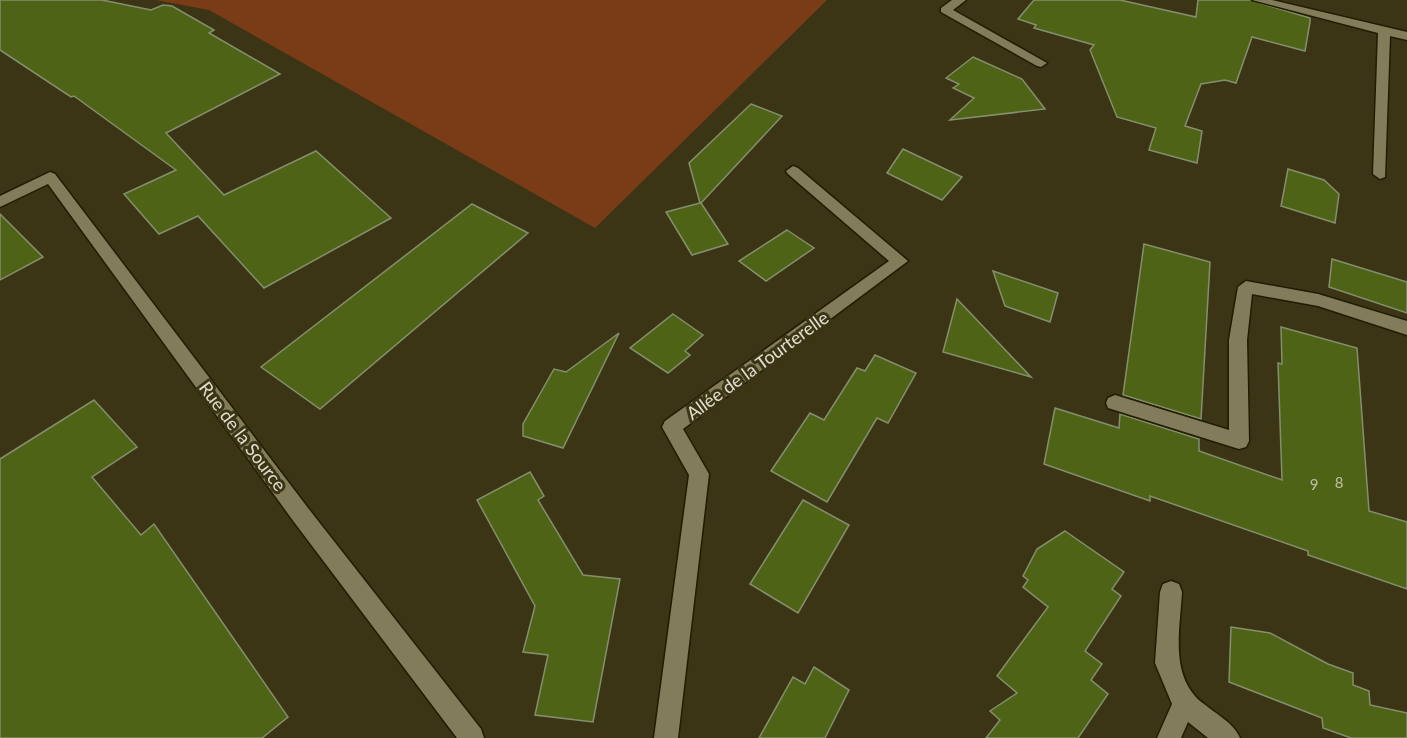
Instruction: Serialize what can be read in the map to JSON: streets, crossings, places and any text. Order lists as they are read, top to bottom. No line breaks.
{"streets":{"street":["Allée de la Tourterelle","Rue de la Source"]},"house_numbers":["8","9"]}
